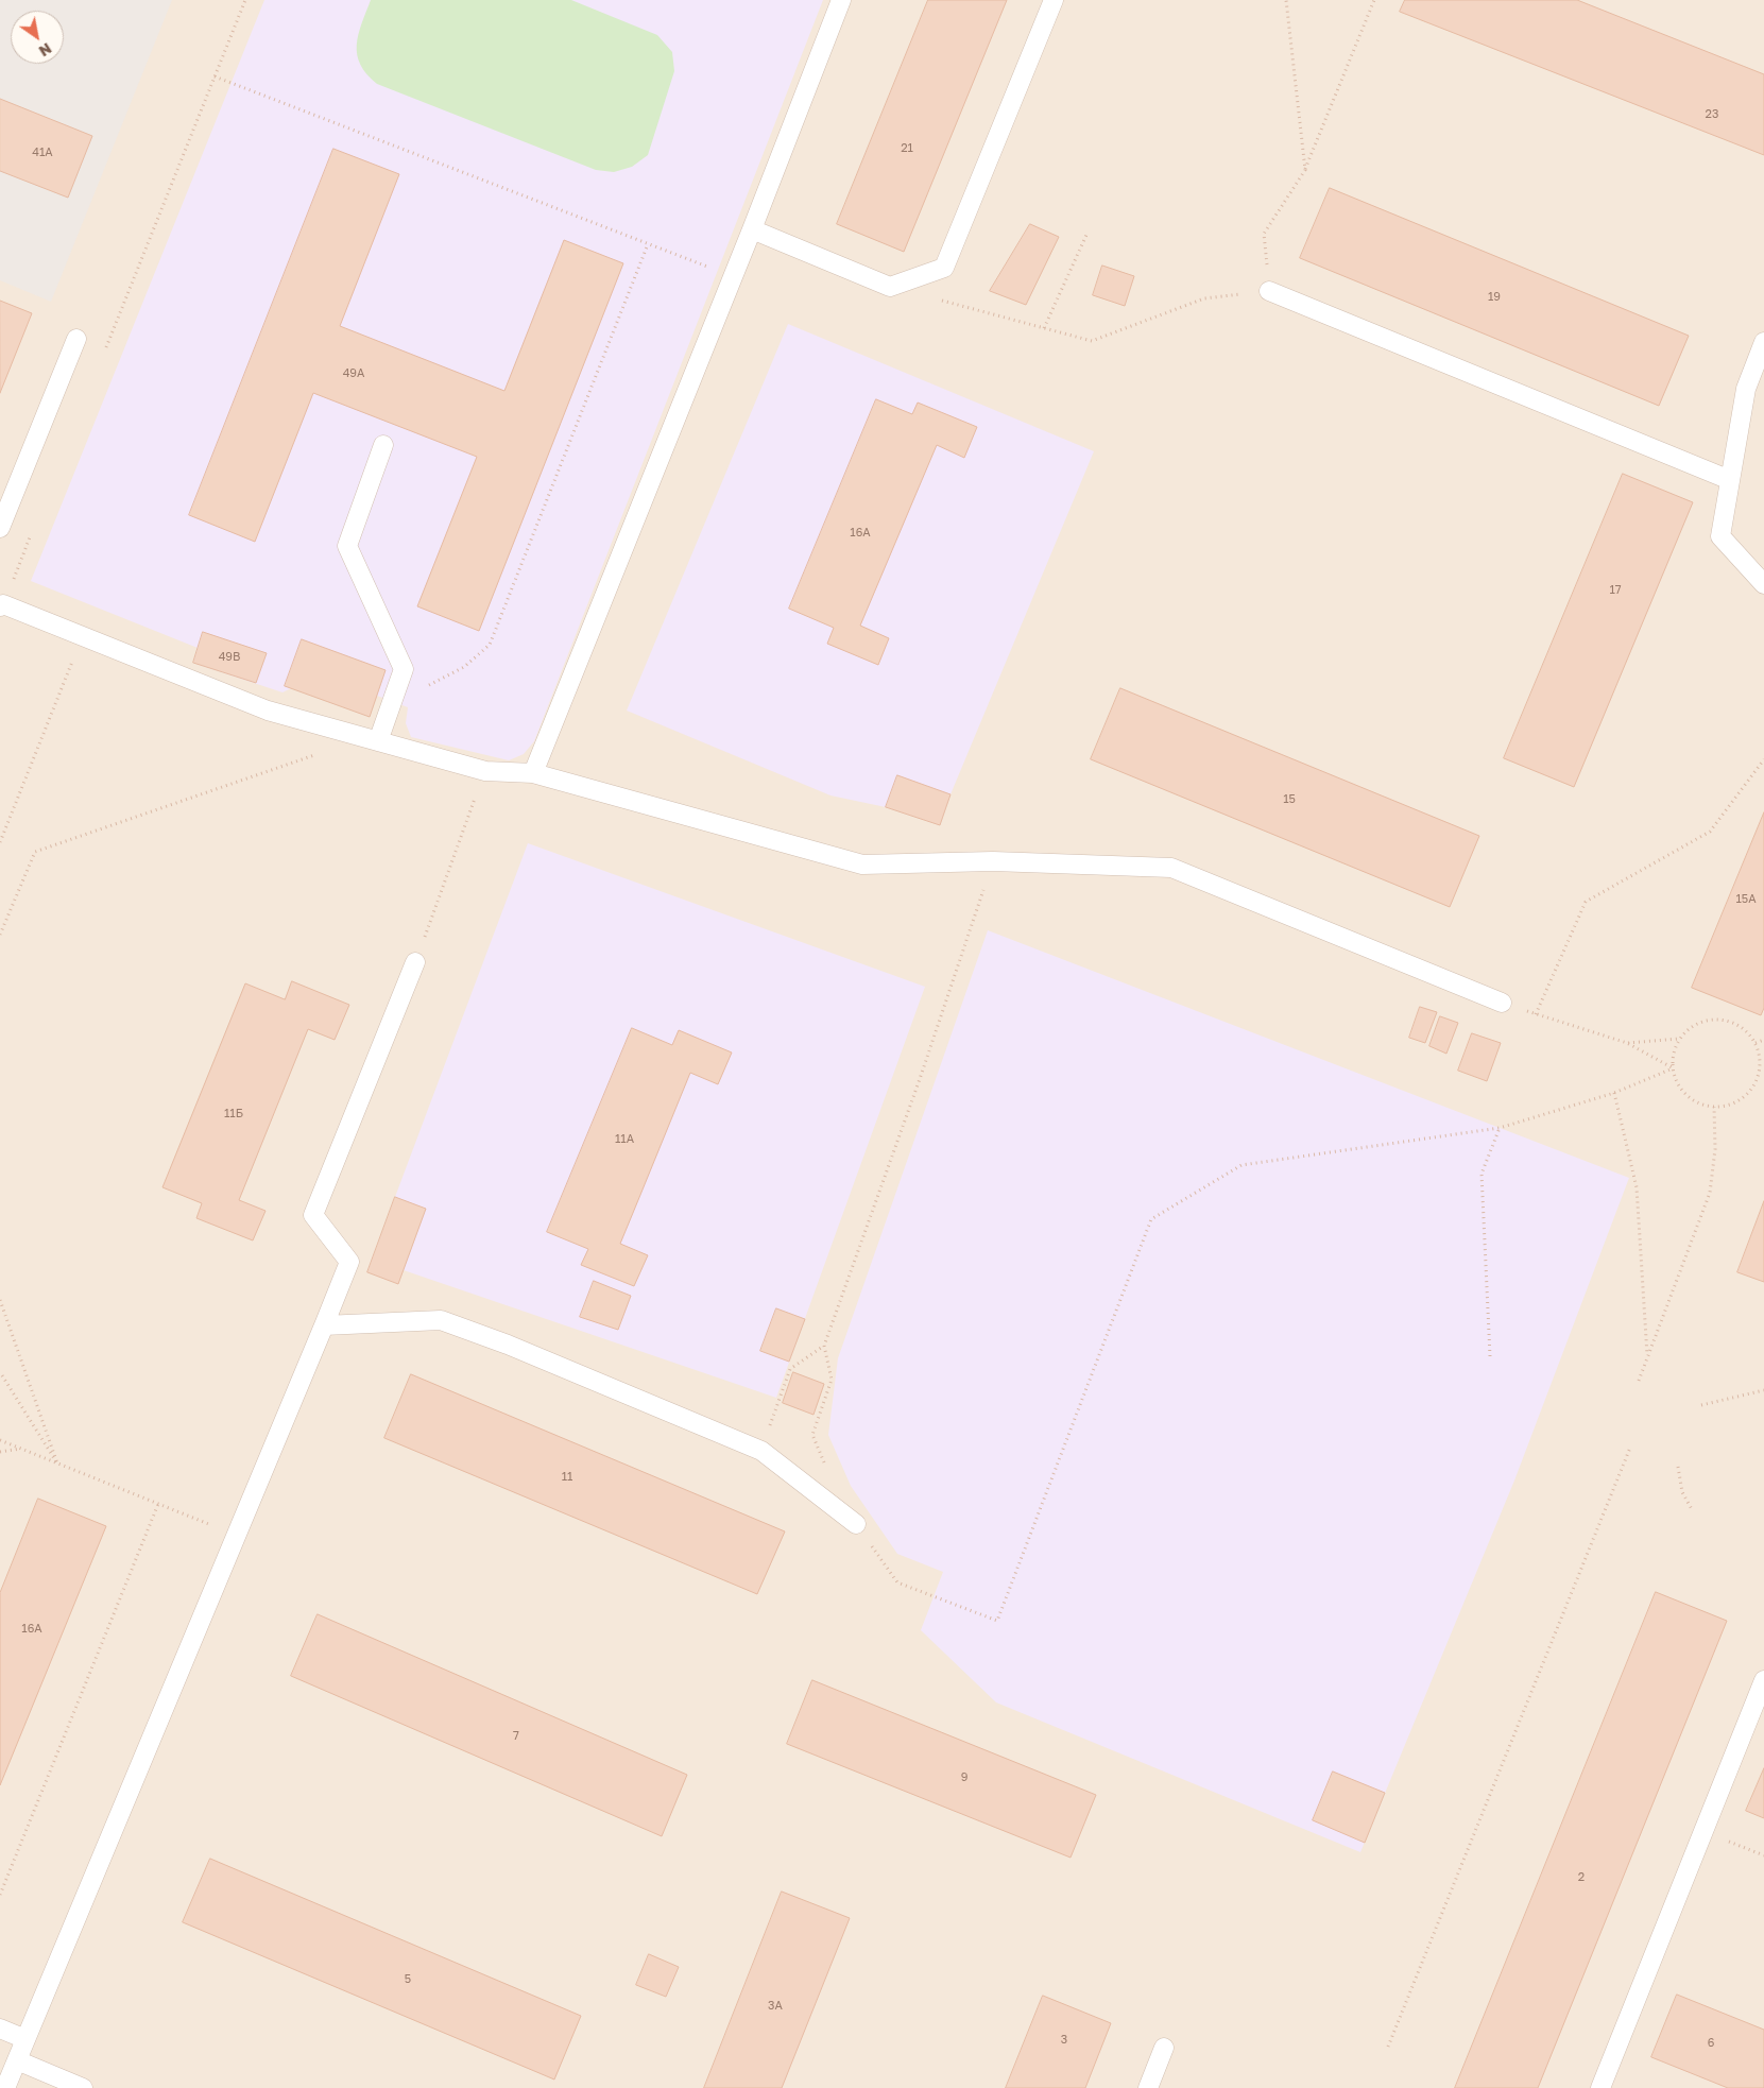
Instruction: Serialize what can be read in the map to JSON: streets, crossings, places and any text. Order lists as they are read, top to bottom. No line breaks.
{"house_numbers":["23","21","41А","19","49А","16А","17","49В","15","15А","11Б","11А","11","16А","7","9","2","5","3А","3","6"],"north":"bottom right"}
